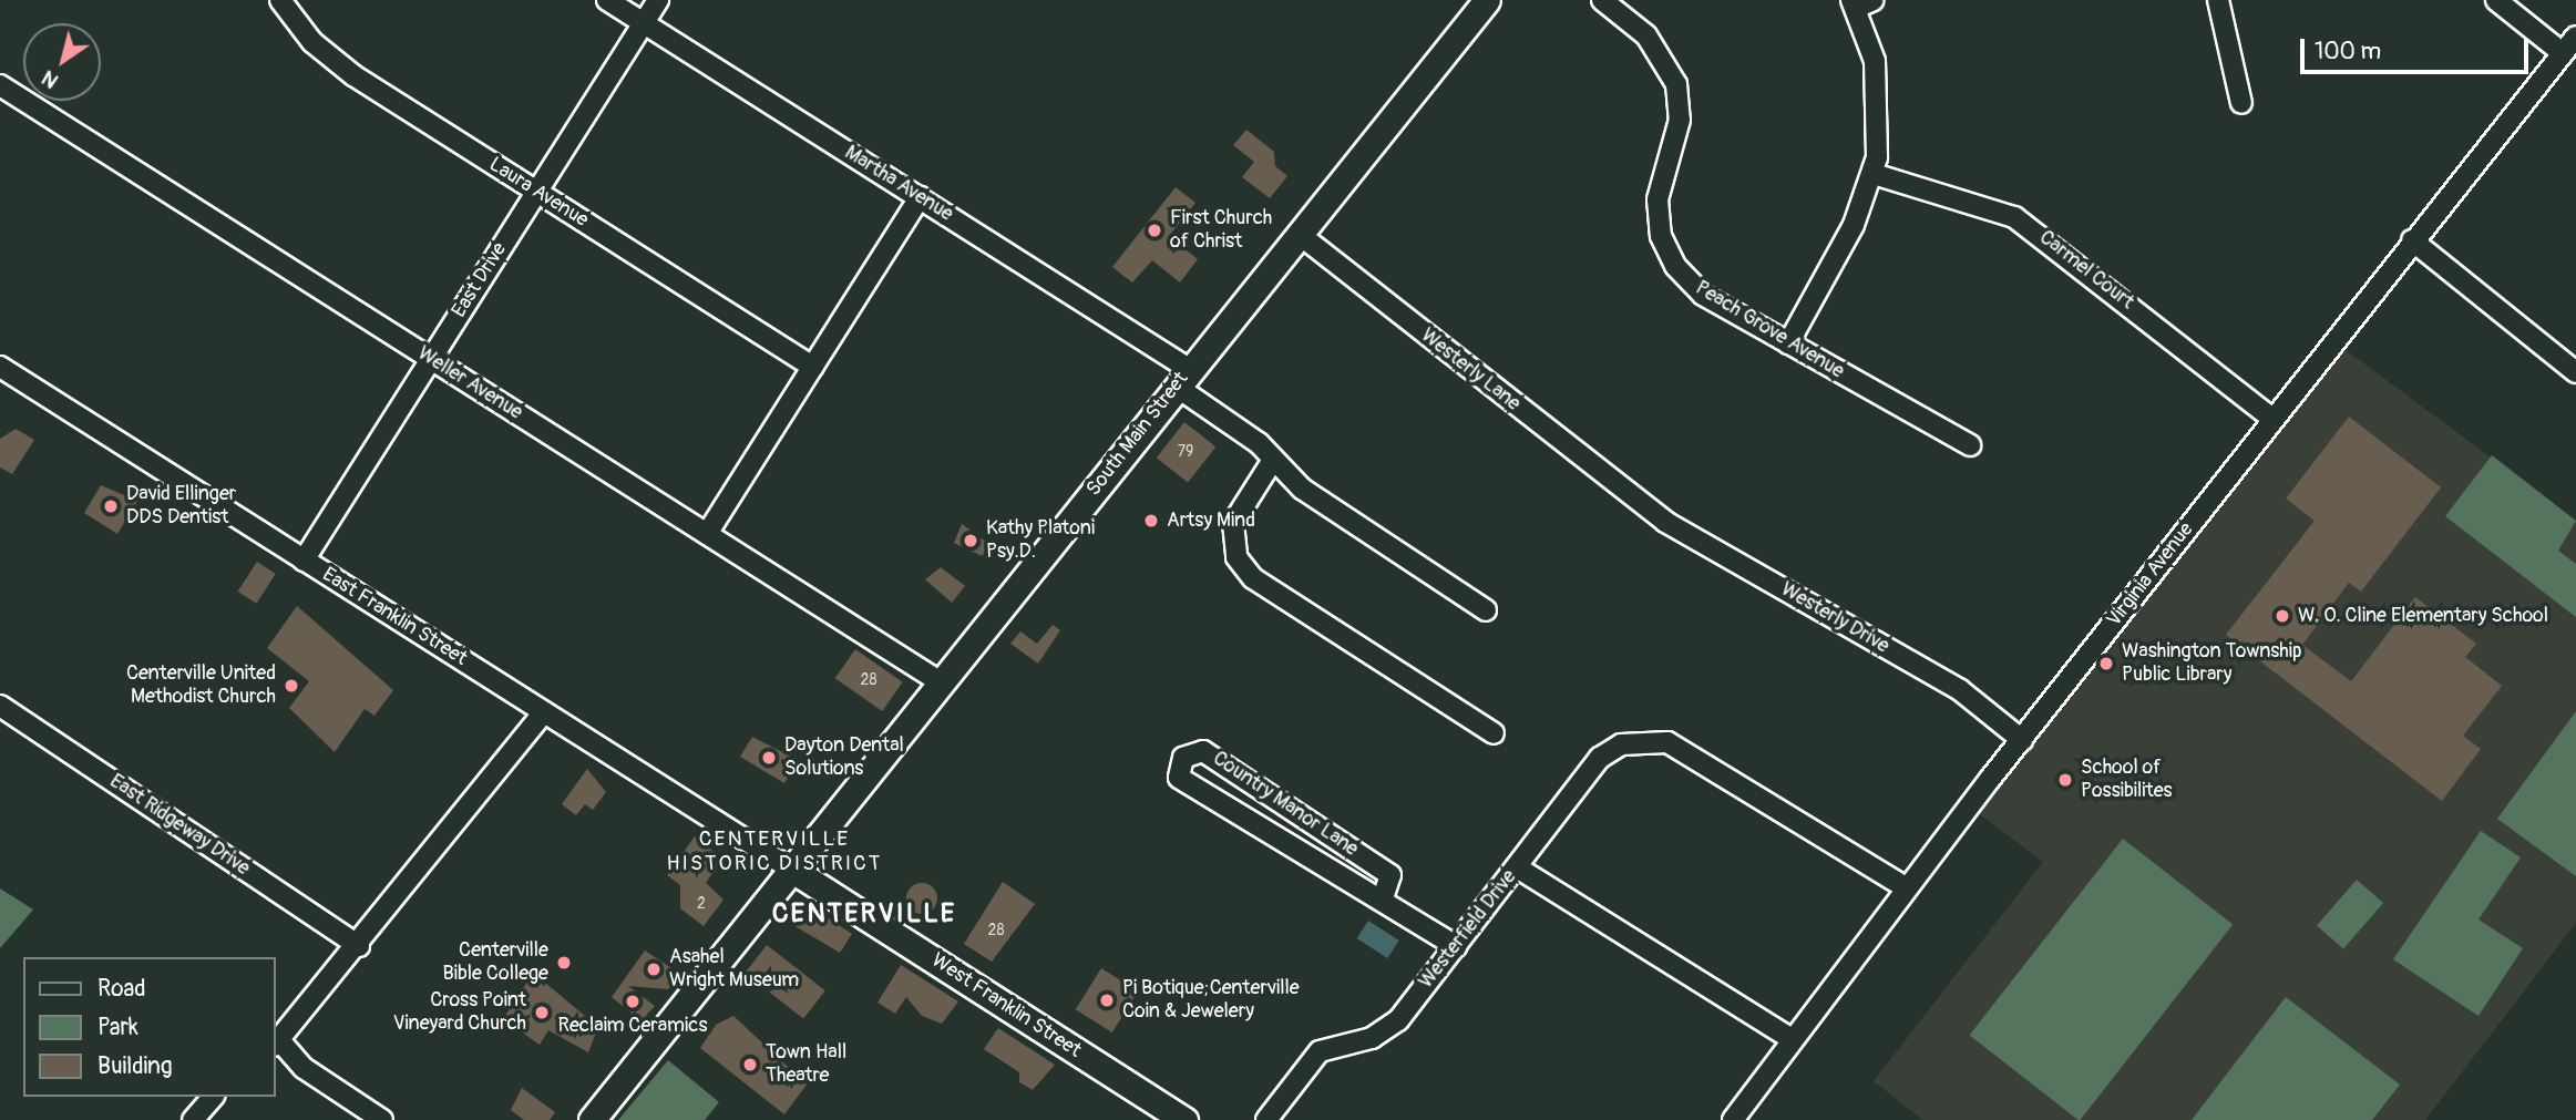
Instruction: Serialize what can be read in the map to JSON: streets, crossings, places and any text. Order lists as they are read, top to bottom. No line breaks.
{"streets":{"main road":["South Main Street","West Franklin Street"],"street":["Martha Avenue","Laura Avenue","Carmel Court","East Drive","Peach Grove Avenue","Westerly Lane","Weller Avenue","Virginia Avenue","East Franklin Street","Westerly Drive","Country Manor Lane","East Ridgeway Drive","Westerfield Drive"]},"crossings":[["Martha Avenue","East Drive"],["Martha Avenue","South Main Street"],["Laura Avenue","East Drive"],["Carmel Court","Virginia Avenue"],["East Drive","Weller Avenue"],["East Drive","East Franklin Street"],["Westerly Lane","South Main Street"],["Westerly Lane","Westerly Drive"],["Weller Avenue","South Main Street"],["South Main Street","East Franklin Street"],["South Main Street","West Franklin Street"],["Virginia Avenue","Westerly Drive"],["Virginia Avenue","Westerfield Drive"],["East Franklin Street","West Franklin Street"],["Country Manor Lane","Westerfield Drive"]],"districts":["CENTERVILLE HISTORIC DISTRICT","CENTERVILLE"],"places":["First Church of Christ","David Ellinger DDS Dentist","Artsy Mind","Kathy Platoni Psy.D.","W. O. Cline Elementary School","Washington Township Public Library","Centerville United Methodist Church","Dayton Dental Solutions","School of Possibilites","Centerville Bible College","Asahel Wright Museum","Pi Botique;Centerville Coin & Jewelery","Reclaim Ceramics","Cross Point Vineyard Church","Town Hall Theatre"],"house_numbers":["79","28","2","28"],"legend":["Road","Park","Building"],"scale_bar":"100 m","north":"bottom left"}
